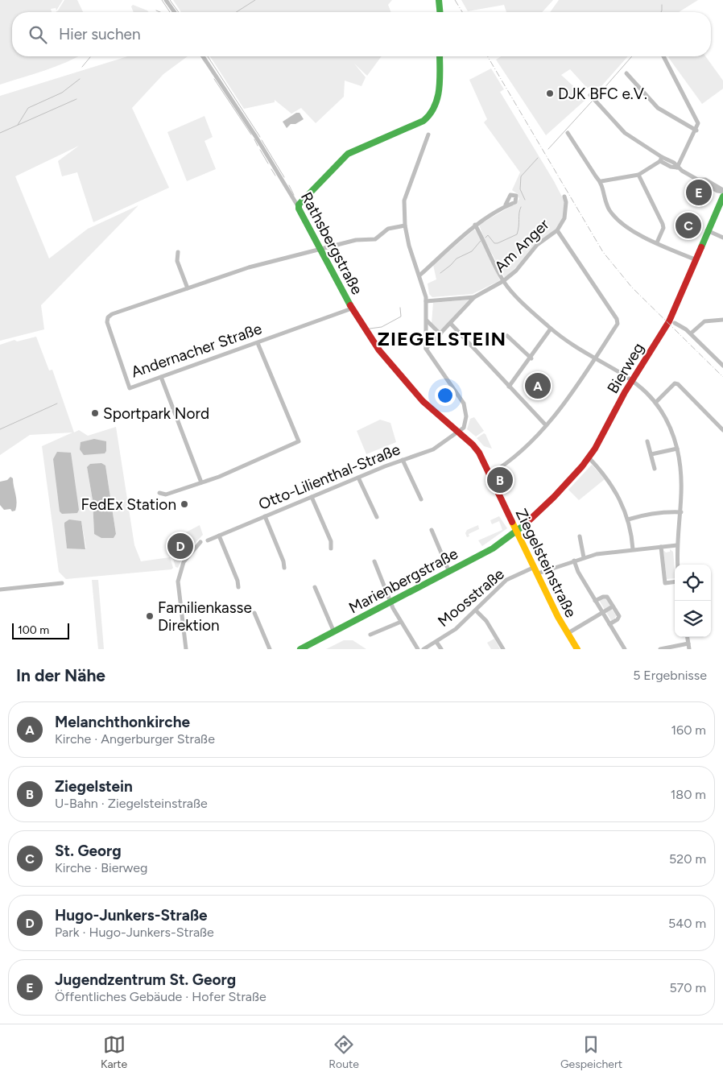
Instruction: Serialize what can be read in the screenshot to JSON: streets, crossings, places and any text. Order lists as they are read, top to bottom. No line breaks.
{"streets":{"main road":["Rathsbergstraße","Bierweg","Ziegelsteinstraße","Marienbergstraße"],"street":["Am Anger","Andernacher Straße","Otto-Lilienthal-Straße","Moosstraße"]},"crossings":[["Rathsbergstraße","Andernacher Straße"],["Rathsbergstraße","Otto-Lilienthal-Straße"],["Rathsbergstraße","Ziegelsteinstraße"],["Bierweg","Ziegelsteinstraße"],["Bierweg","Marienbergstraße"],["Otto-Lilienthal-Straße","Ziegelsteinstraße"],["Ziegelsteinstraße","Marienbergstraße"],["Ziegelsteinstraße","Moosstraße"]],"districts":["ZIEGELSTEIN"],"places":["DJK BFC e.V.","Sportpark Nord","FedEx Station","Familienkasse Direktion"],"scale_bar":"100 m","page":{"search":"Hier suchen","pins":["E","C","A","B","D"],"scale":"100 m","heading":["In der Nähe","5 Ergebnisse"],"list":[{"mark":"A","name":"Melanchthonkirche","note":"Kirche · Angerburger Straße","value":"160 m"},{"mark":"B","name":"Ziegelstein","note":"U-Bahn · Ziegelsteinstraße","value":"180 m"},{"mark":"C","name":"St. Georg","note":"Kirche · Bierweg","value":"520 m"},{"mark":"D","name":"Hugo-Junkers-Straße","note":"Park · Hugo-Junkers-Straße","value":"540 m"},{"mark":"E","name":"Jugendzentrum St. Georg","note":"Öffentliches Gebäude · Hofer Straße","value":"570 m"}],"nav":["Karte","Route","Gespeichert"]}}
